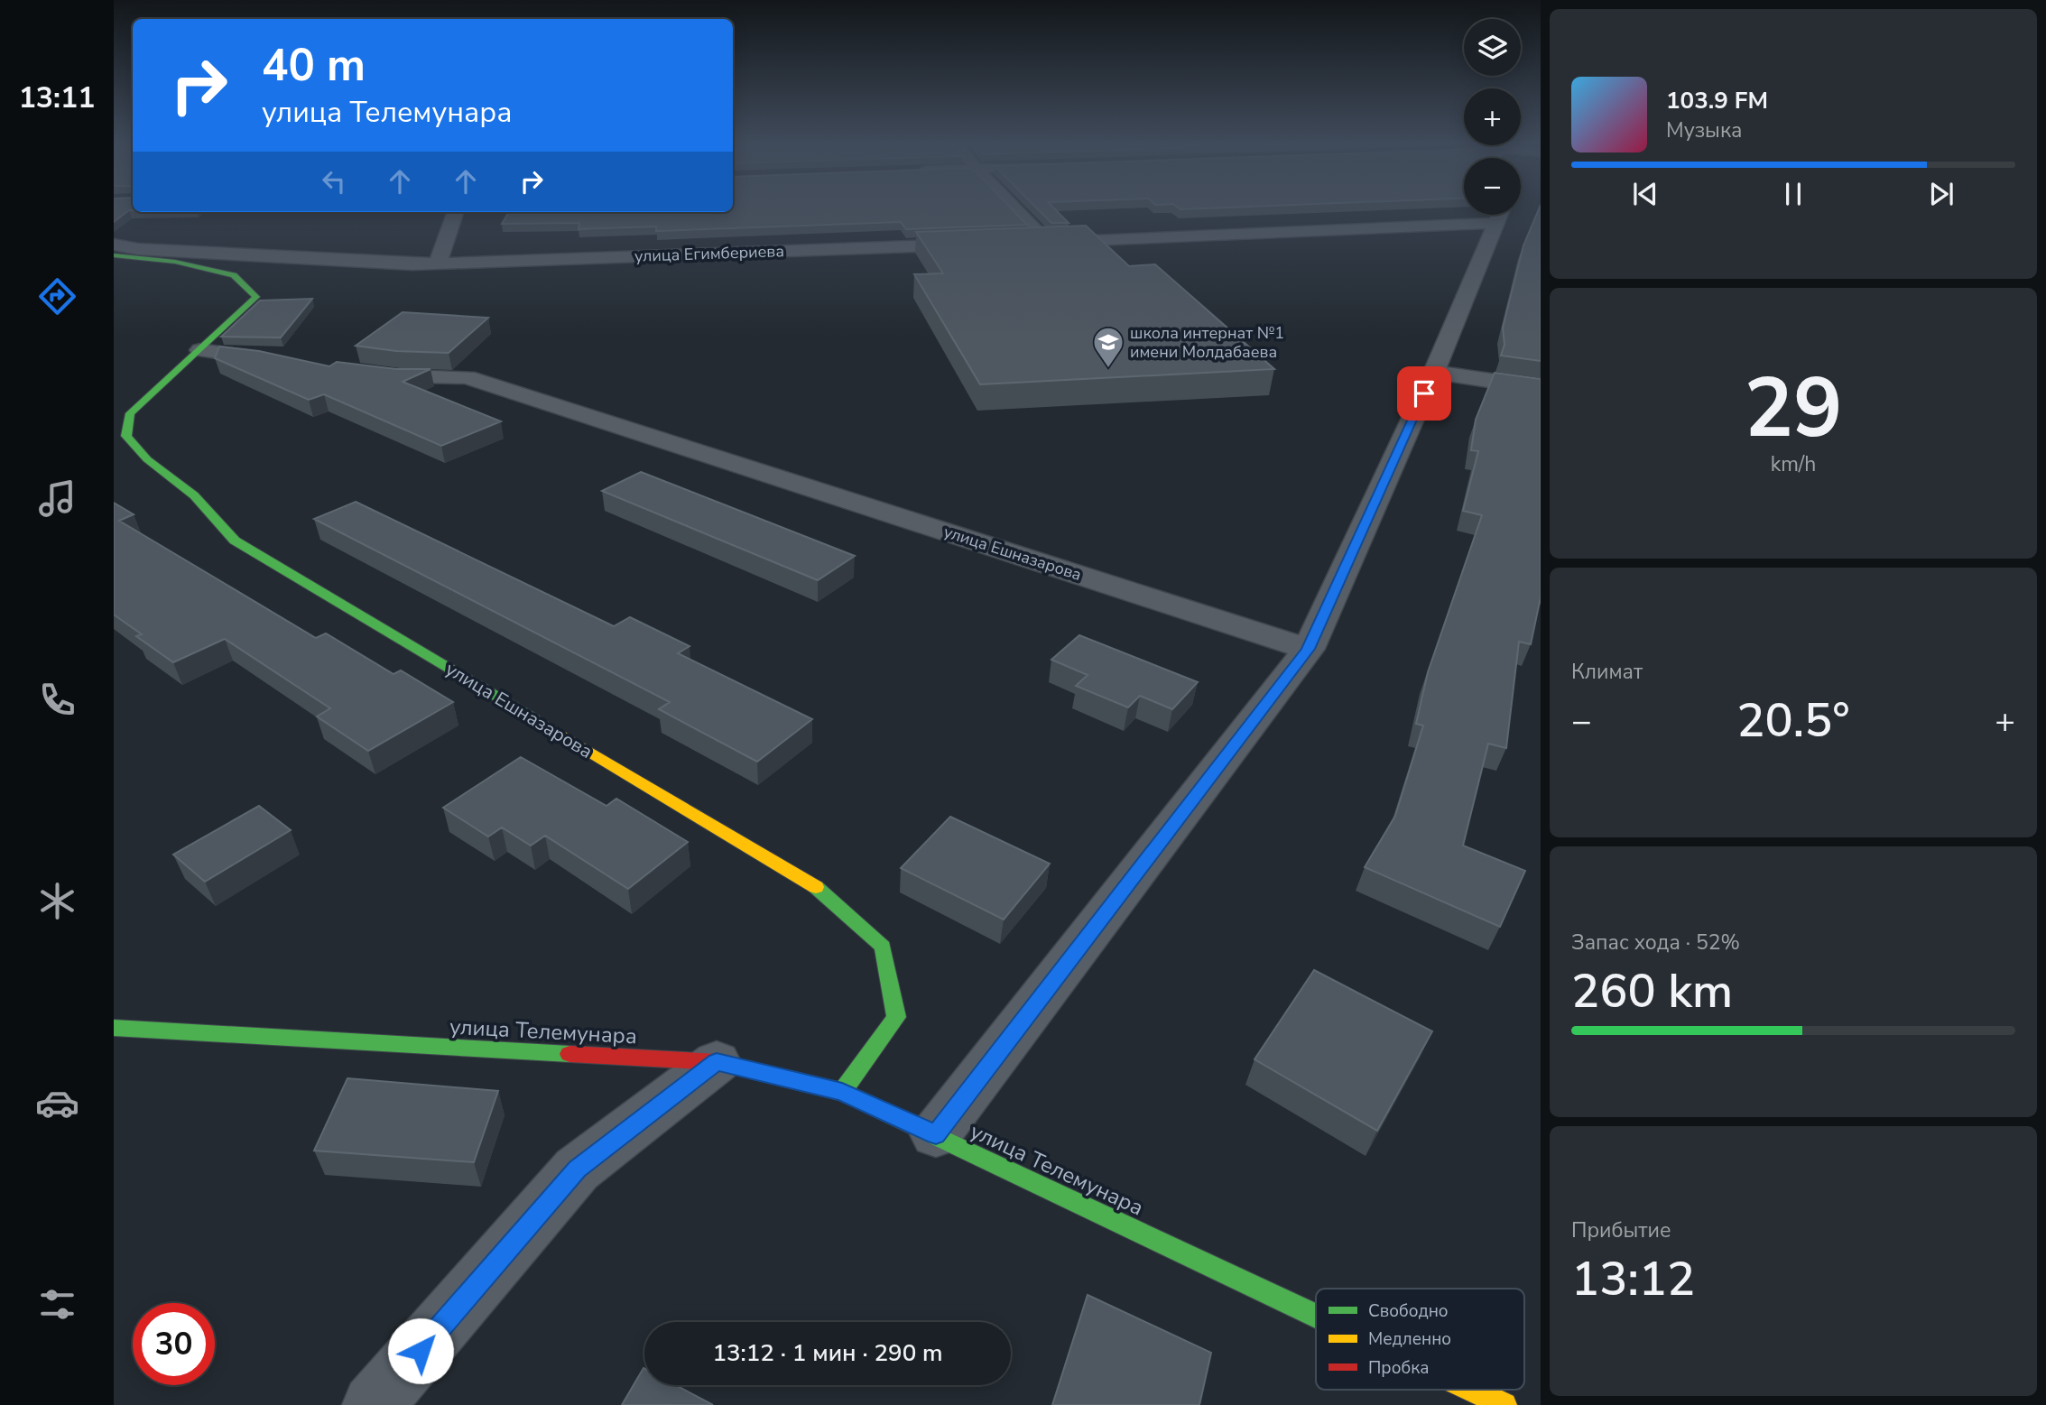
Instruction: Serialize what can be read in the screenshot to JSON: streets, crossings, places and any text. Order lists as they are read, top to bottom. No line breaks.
{"streets":{"street":["улица Егимбериева","улица Ешназарова","улица Телемунара"]},"crossings":[["улица Егимбериева","улица Ешназарова"],["улица Ешназарова","улица Телемунара"]],"places":{"school or university":["школа интернат №1 имени Молдабаева"]},"legend":["Свободно","Медленно","Пробка"],"page":{"tabs":"13:11","map_buttons":["+","−"],"turn":["40 m","улица Телемунара"],"song":["103.9 FM","Музыка"],"tile":[["29","km/h"],"Климат",["Запас хода · 52%","260 km"],["Прибытие","13:12"]],"heat":["−","20.5°","+"],"limit":"30","trip":"13:12 · 1 мин · 290 m"}}
